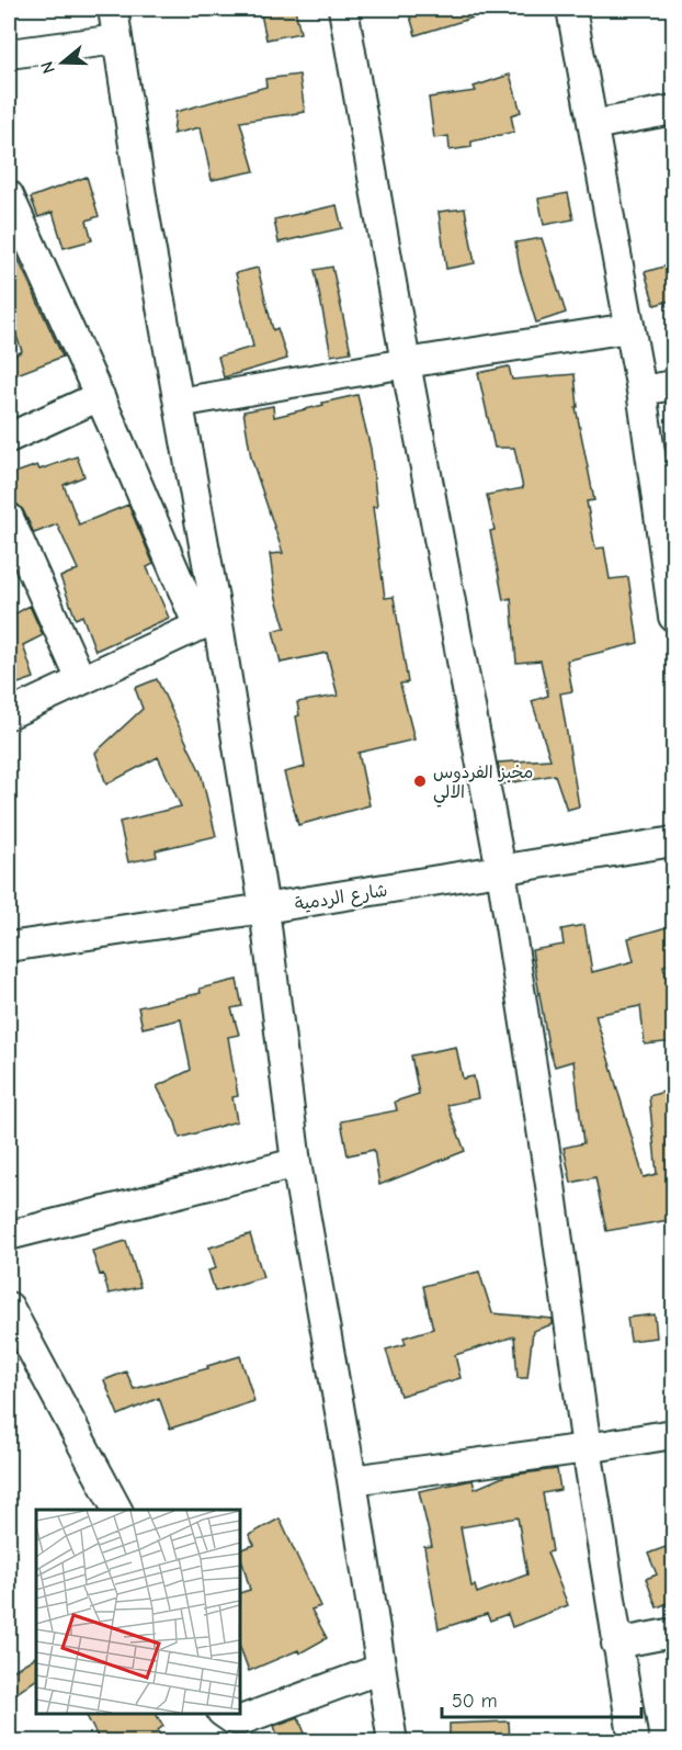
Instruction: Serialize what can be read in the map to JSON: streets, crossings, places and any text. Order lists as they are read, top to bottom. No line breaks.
{"streets":{"street":["شارع الردمية"]},"places":["مخبز الفردوس الالي"],"scale_bar":"50 m","north":"left"}
